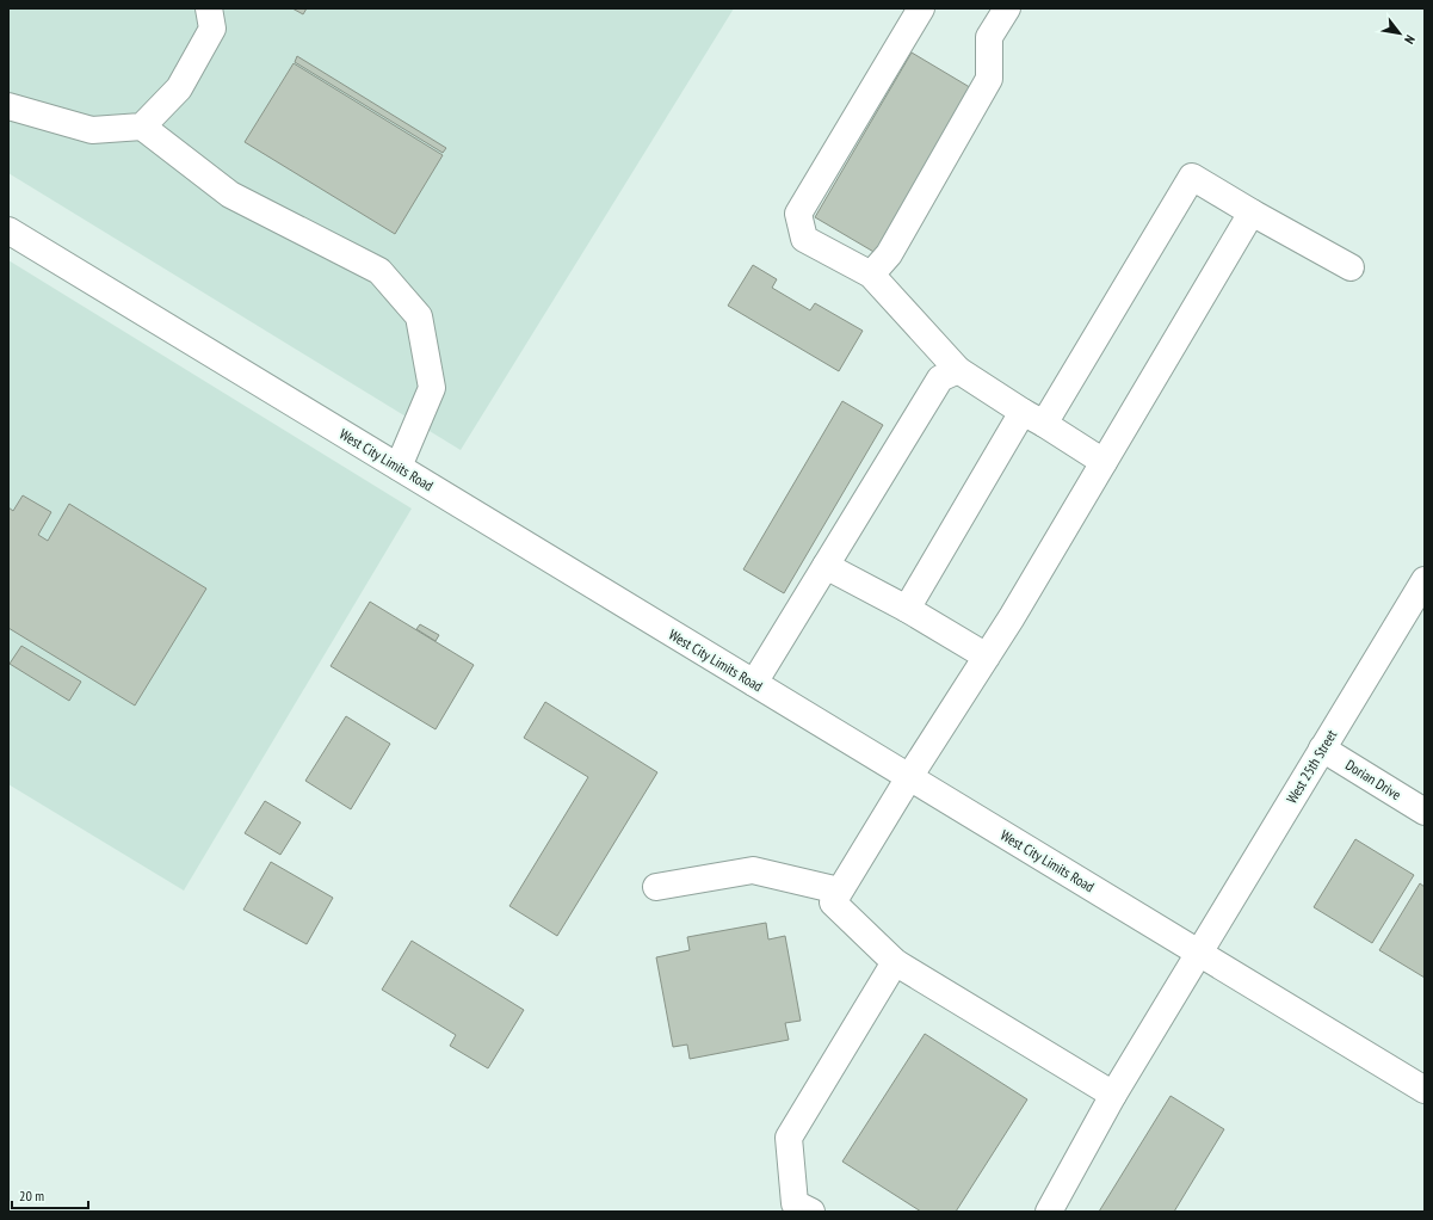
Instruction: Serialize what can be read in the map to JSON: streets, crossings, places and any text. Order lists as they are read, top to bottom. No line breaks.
{"streets":{"street":["West City Limits Road","West 25th Street","Dorian Drive"]},"crossings":[["West City Limits Road","West 25th Street"],["West 25th Street","Dorian Drive"]],"scale_bar":"20 m","north":"bottom right"}
